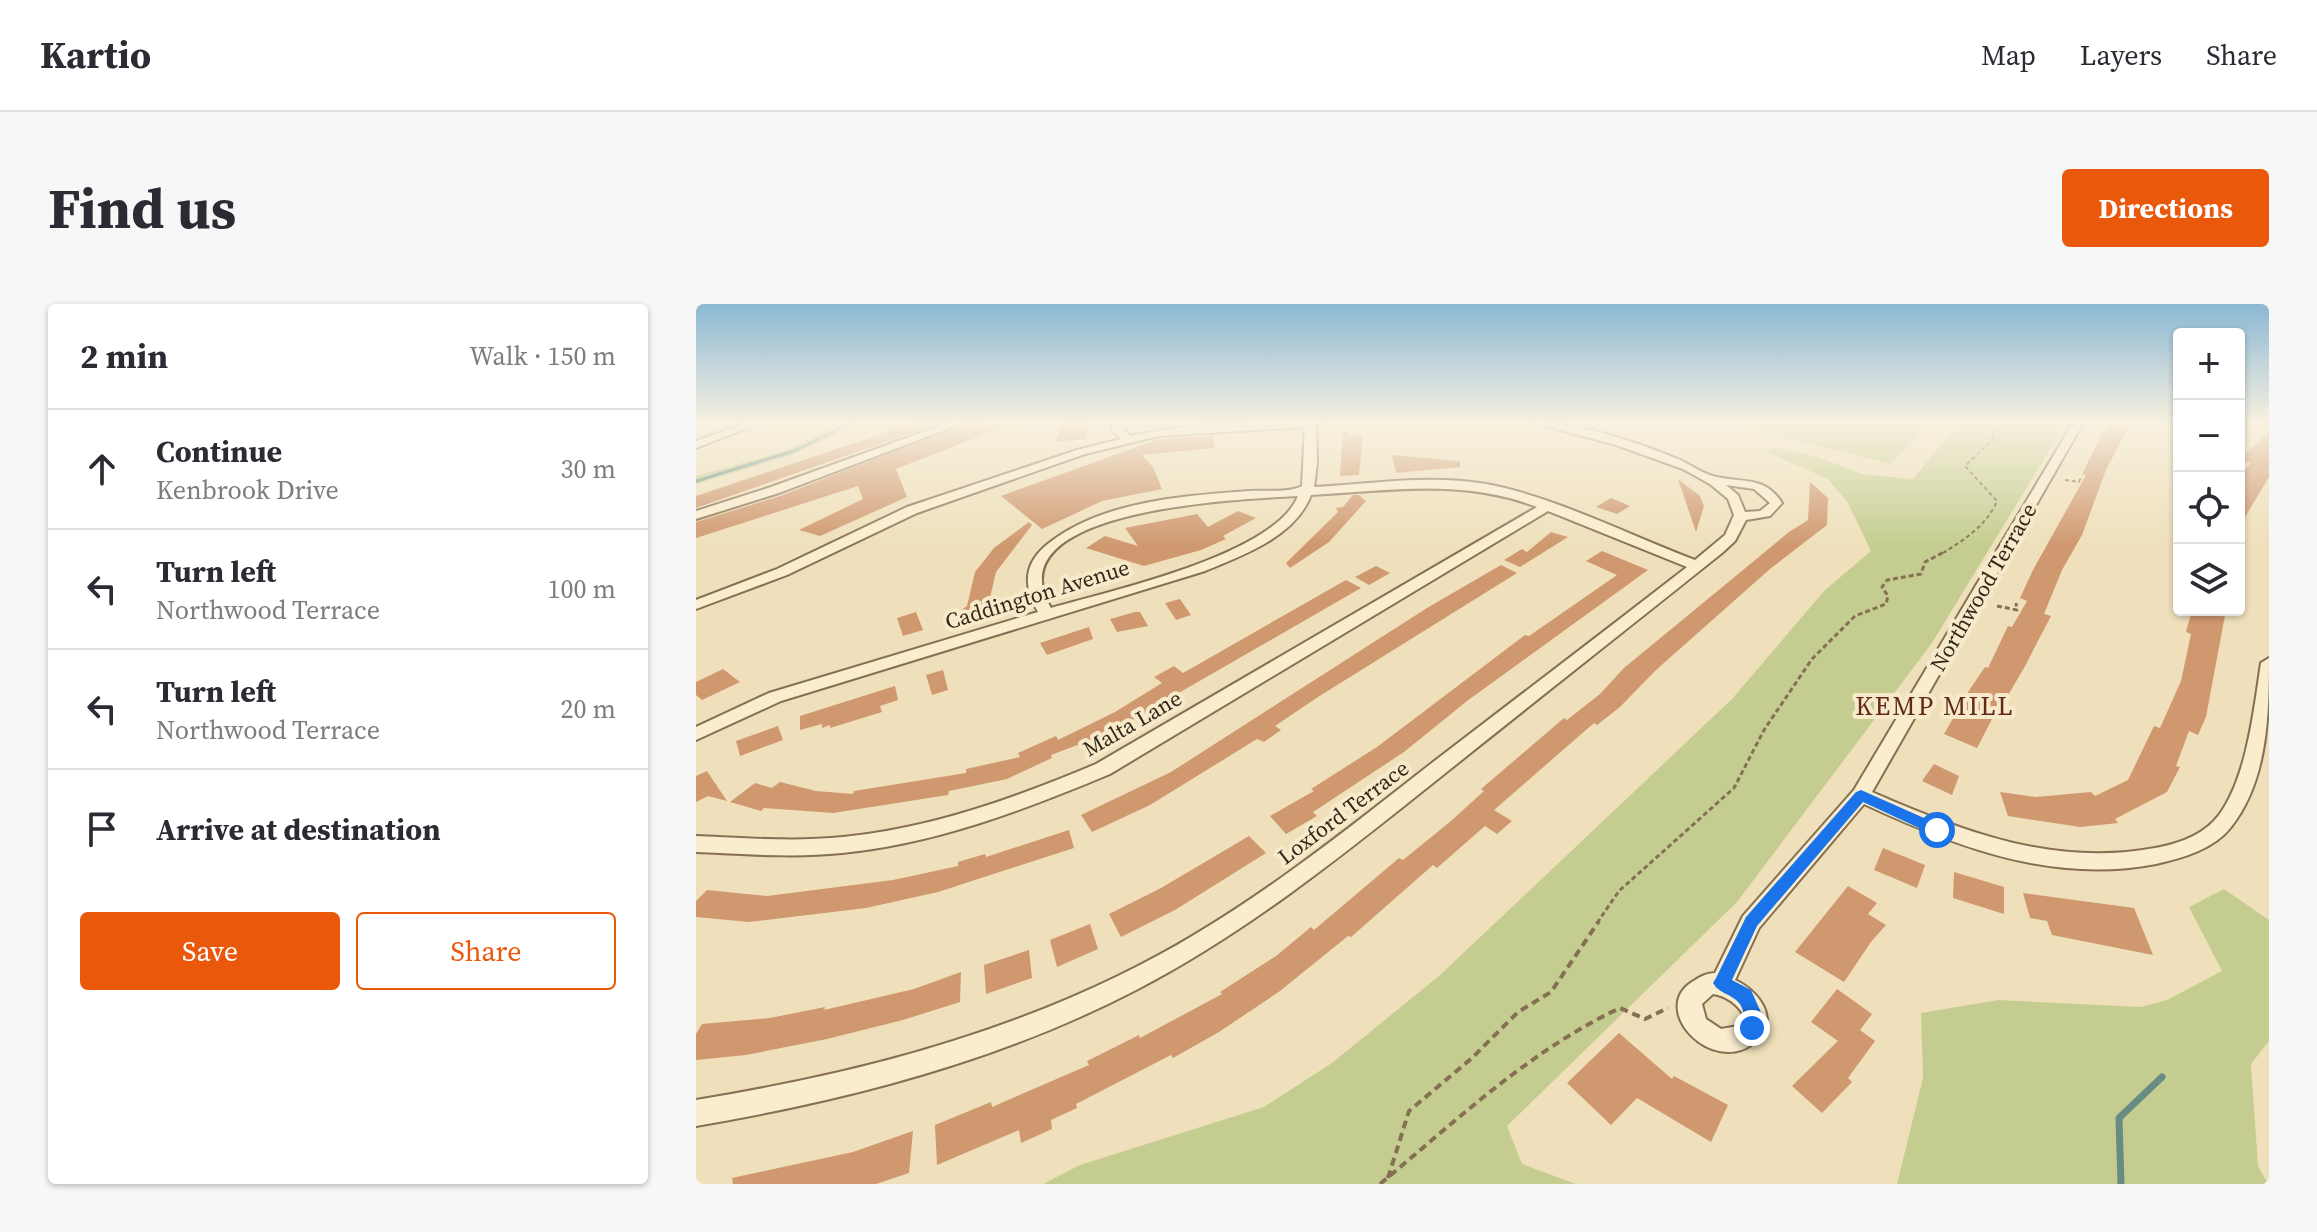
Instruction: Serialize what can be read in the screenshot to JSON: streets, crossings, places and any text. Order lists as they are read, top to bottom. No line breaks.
{"streets":{"street":["Northwood Terrace","Caddington Avenue","Malta Lane","Loxford Terrace"]},"districts":["KEMP MILL"],"page":{"header":"Kartio","nav":["Map","Layers","Share"],"buttons":["Directions",["Save","Share"]],"title":"Find us","heading":["2 min","Walk · 150 m"],"map_buttons":["+","−"],"list":[["Continue","Kenbrook Drive","30 m"],["Turn left","Northwood Terrace","100 m"],["Turn left","Northwood Terrace","20 m"],"Arrive at destination"]}}
